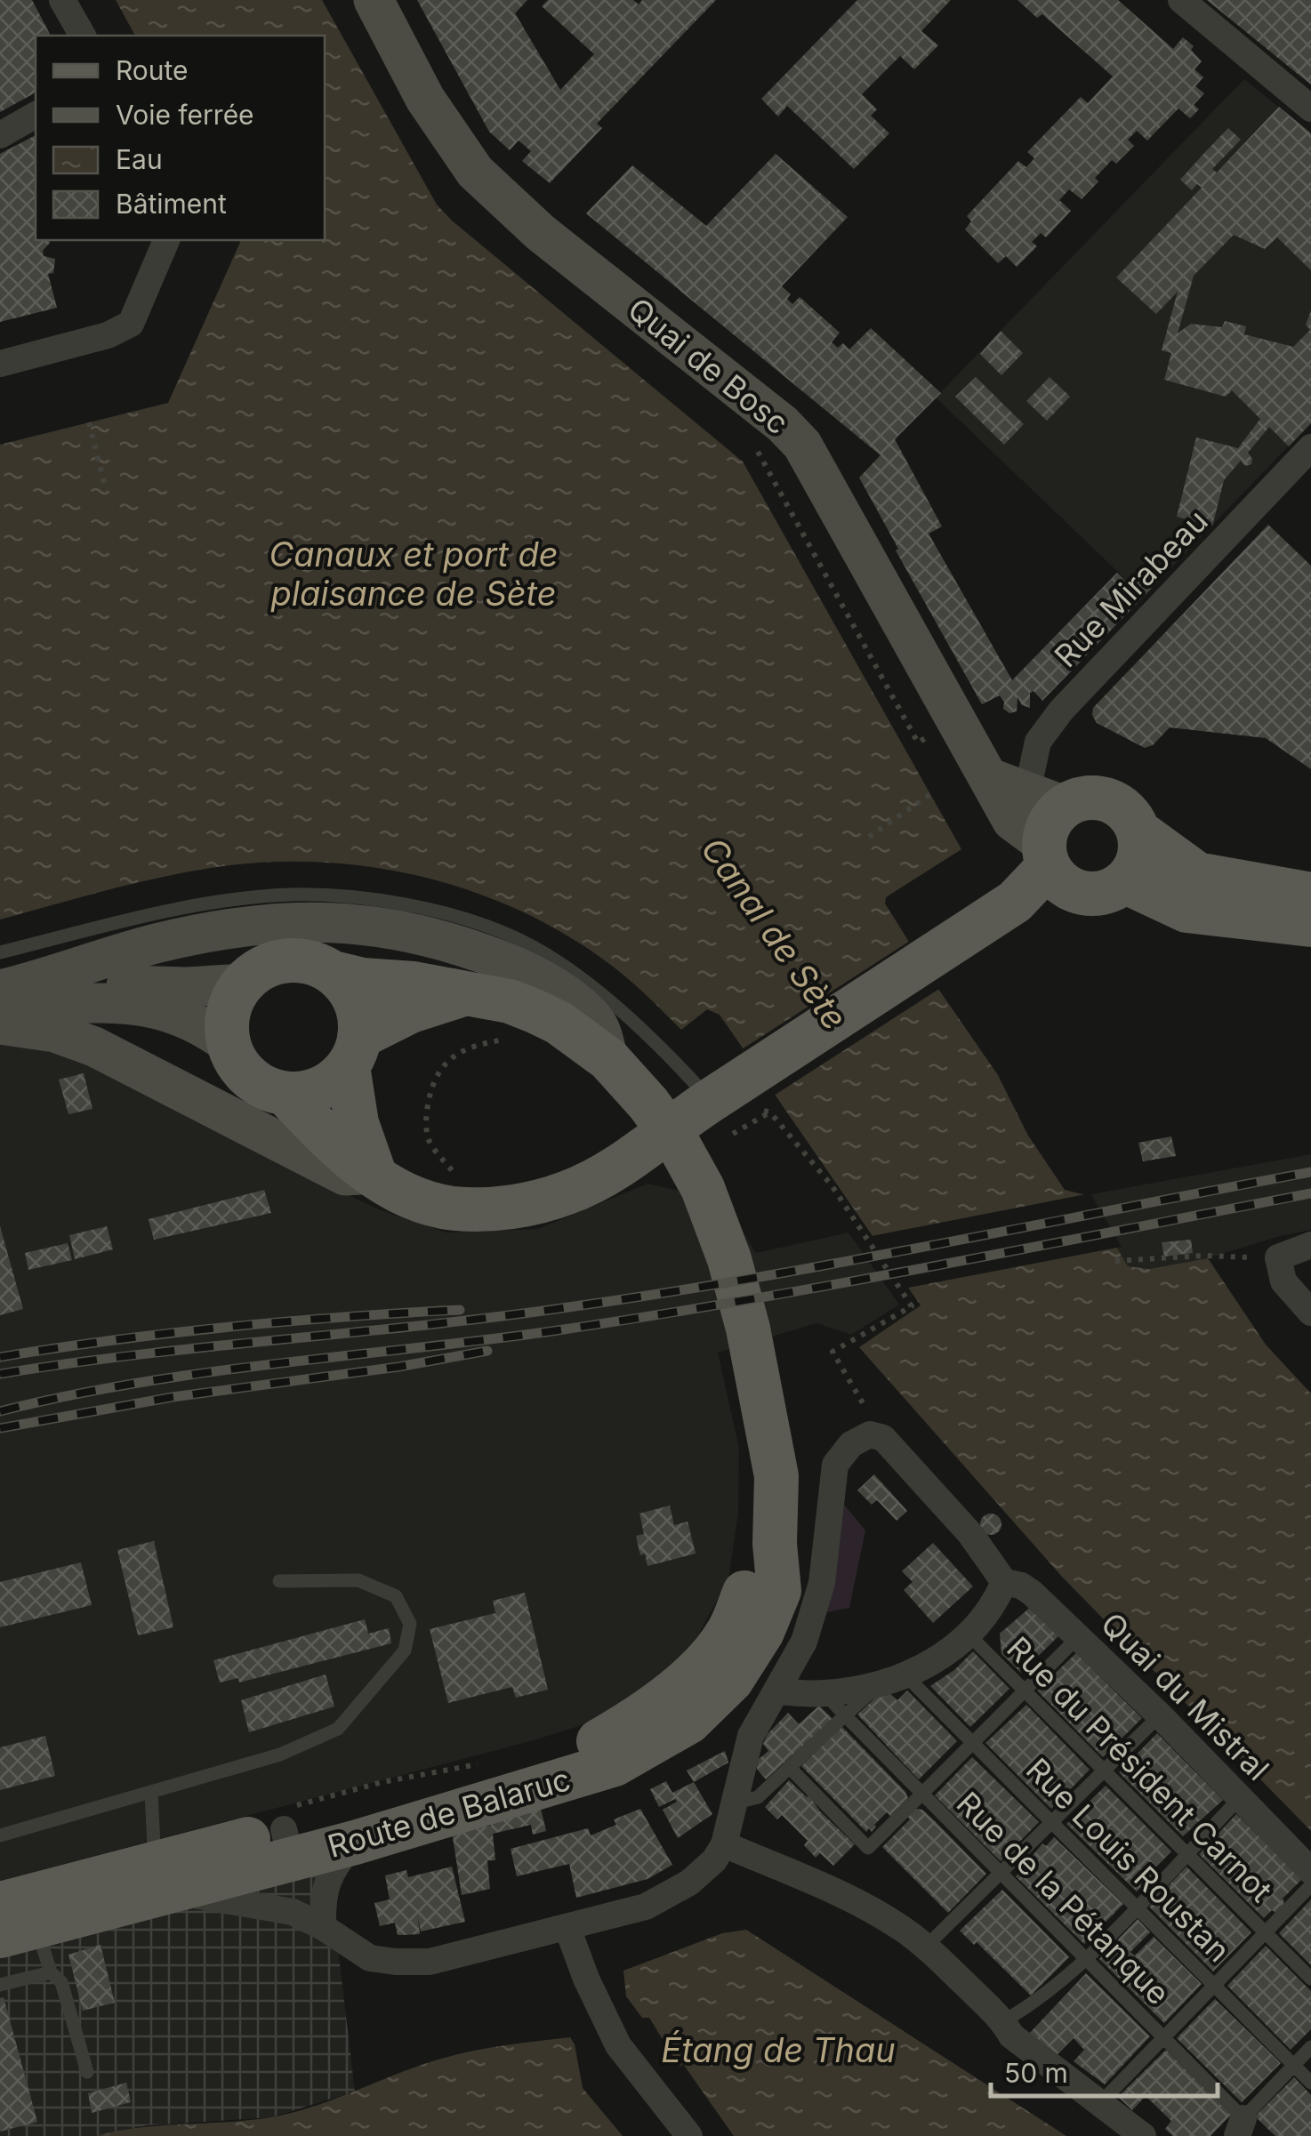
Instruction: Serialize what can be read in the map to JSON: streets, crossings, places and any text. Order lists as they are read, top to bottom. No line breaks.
{"streets":{"main road":["Quai de Bosc","Route de Balaruc"],"street":["Rue Mirabeau","Quai du Mistral"],"lane":["Rue du Président Carnot","Rue Louis Roustan","Rue de la Pétanque"]},"crossings":[["Quai de Bosc","Rue Mirabeau"]],"water":["Canaux et port de plaisance de Sète","Canal de Sète","Étang de Thau"],"legend":["Route","Voie ferrée","Eau","Bâtiment"],"scale_bar":"50 m"}
